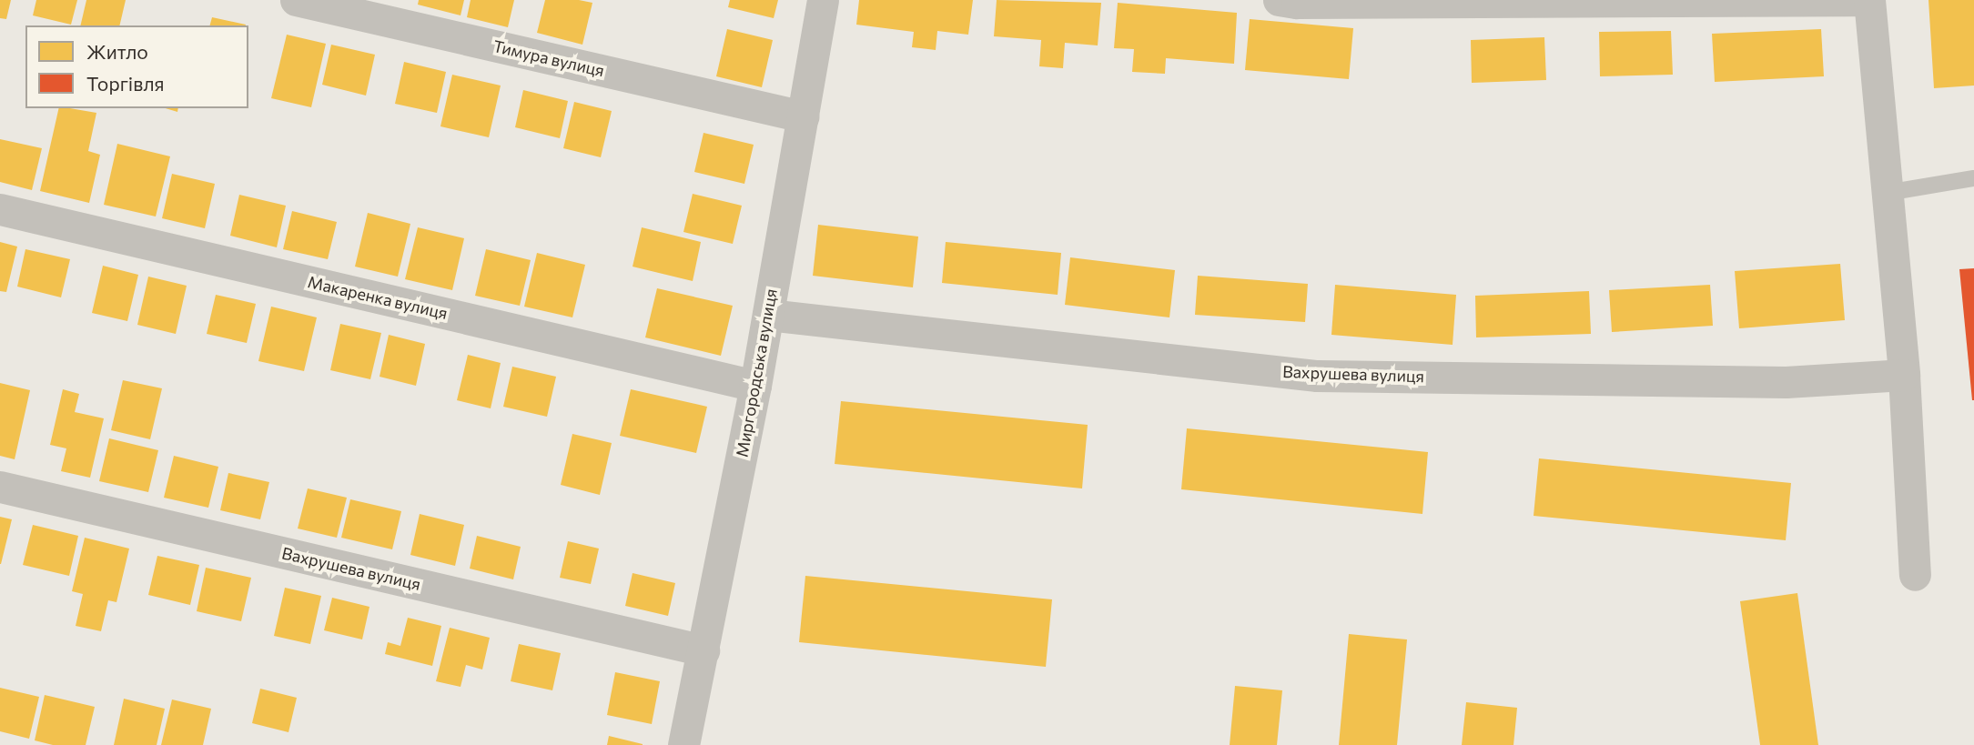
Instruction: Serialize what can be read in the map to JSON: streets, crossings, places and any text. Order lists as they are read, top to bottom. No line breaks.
{"streets":{"street":["Тимура вулиця","Макаренка вулиця","Миргородська вулиця","Вахрушева вулиця"]},"crossings":[["Тимура вулиця","Миргородська вулиця"],["Макаренка вулиця","Миргородська вулиця"],["Миргородська вулиця","Вахрушева вулиця"]],"legend":["Житло","Торгівля"]}
